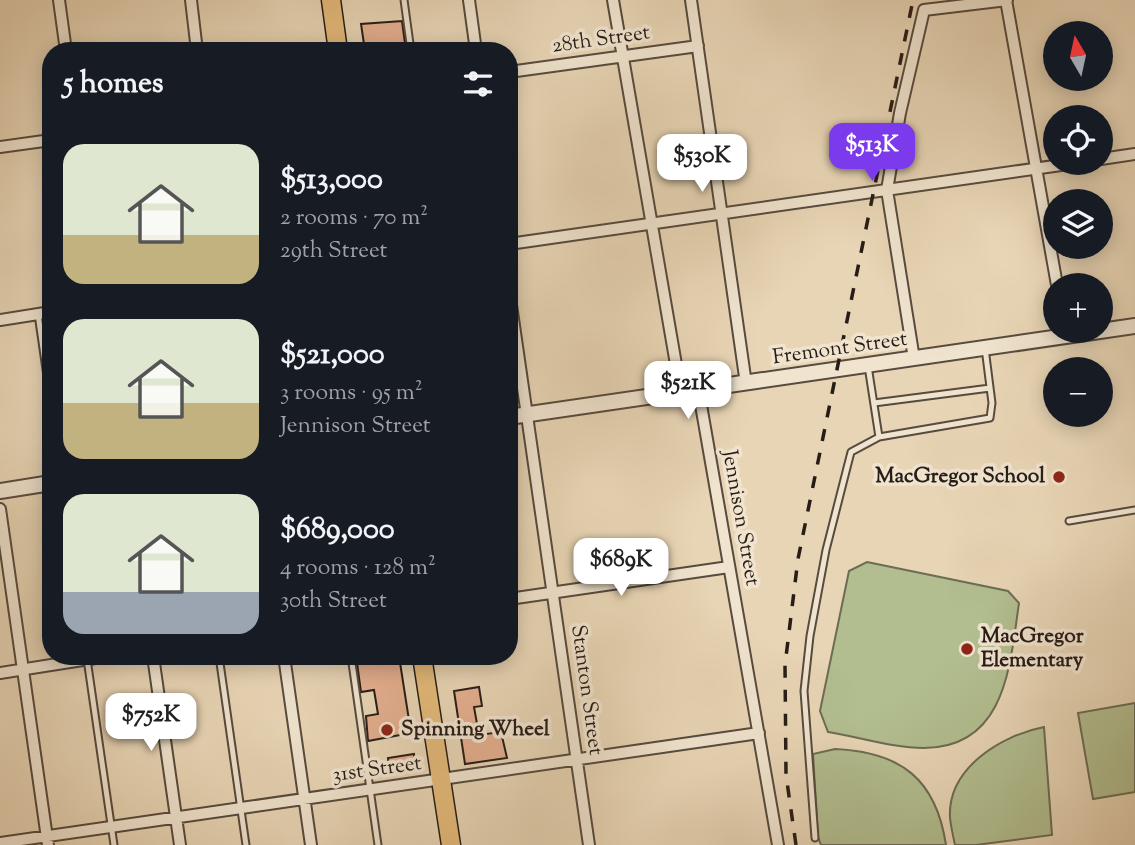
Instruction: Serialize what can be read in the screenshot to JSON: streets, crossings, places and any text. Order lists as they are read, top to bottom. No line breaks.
{"streets":{"street":["28th Street","Fremont Street","Jennison Street","Stanton Street","31st Street"]},"crossings":[["28th Street","Jennison Street"],["Fremont Street","Jennison Street"],["Fremont Street","Stanton Street"],["Jennison Street","31st Street"],["Stanton Street","31st Street"]],"places":["MacGregor School","MacGregor Elementary","Spinning Wheel"],"north":"top","page":{"map_buttons":["+","−"],"heading":"5 homes","price":["$513K","$530K","$521K","$689K","$752K"],"list":[{"name":"$513,000","note":"2 rooms · 70 m² · 29th Street"},{"name":"$521,000","note":"3 rooms · 95 m² · Jennison Street"},{"name":"$689,000","note":"4 rooms · 128 m² · 30th Street"}]}}
